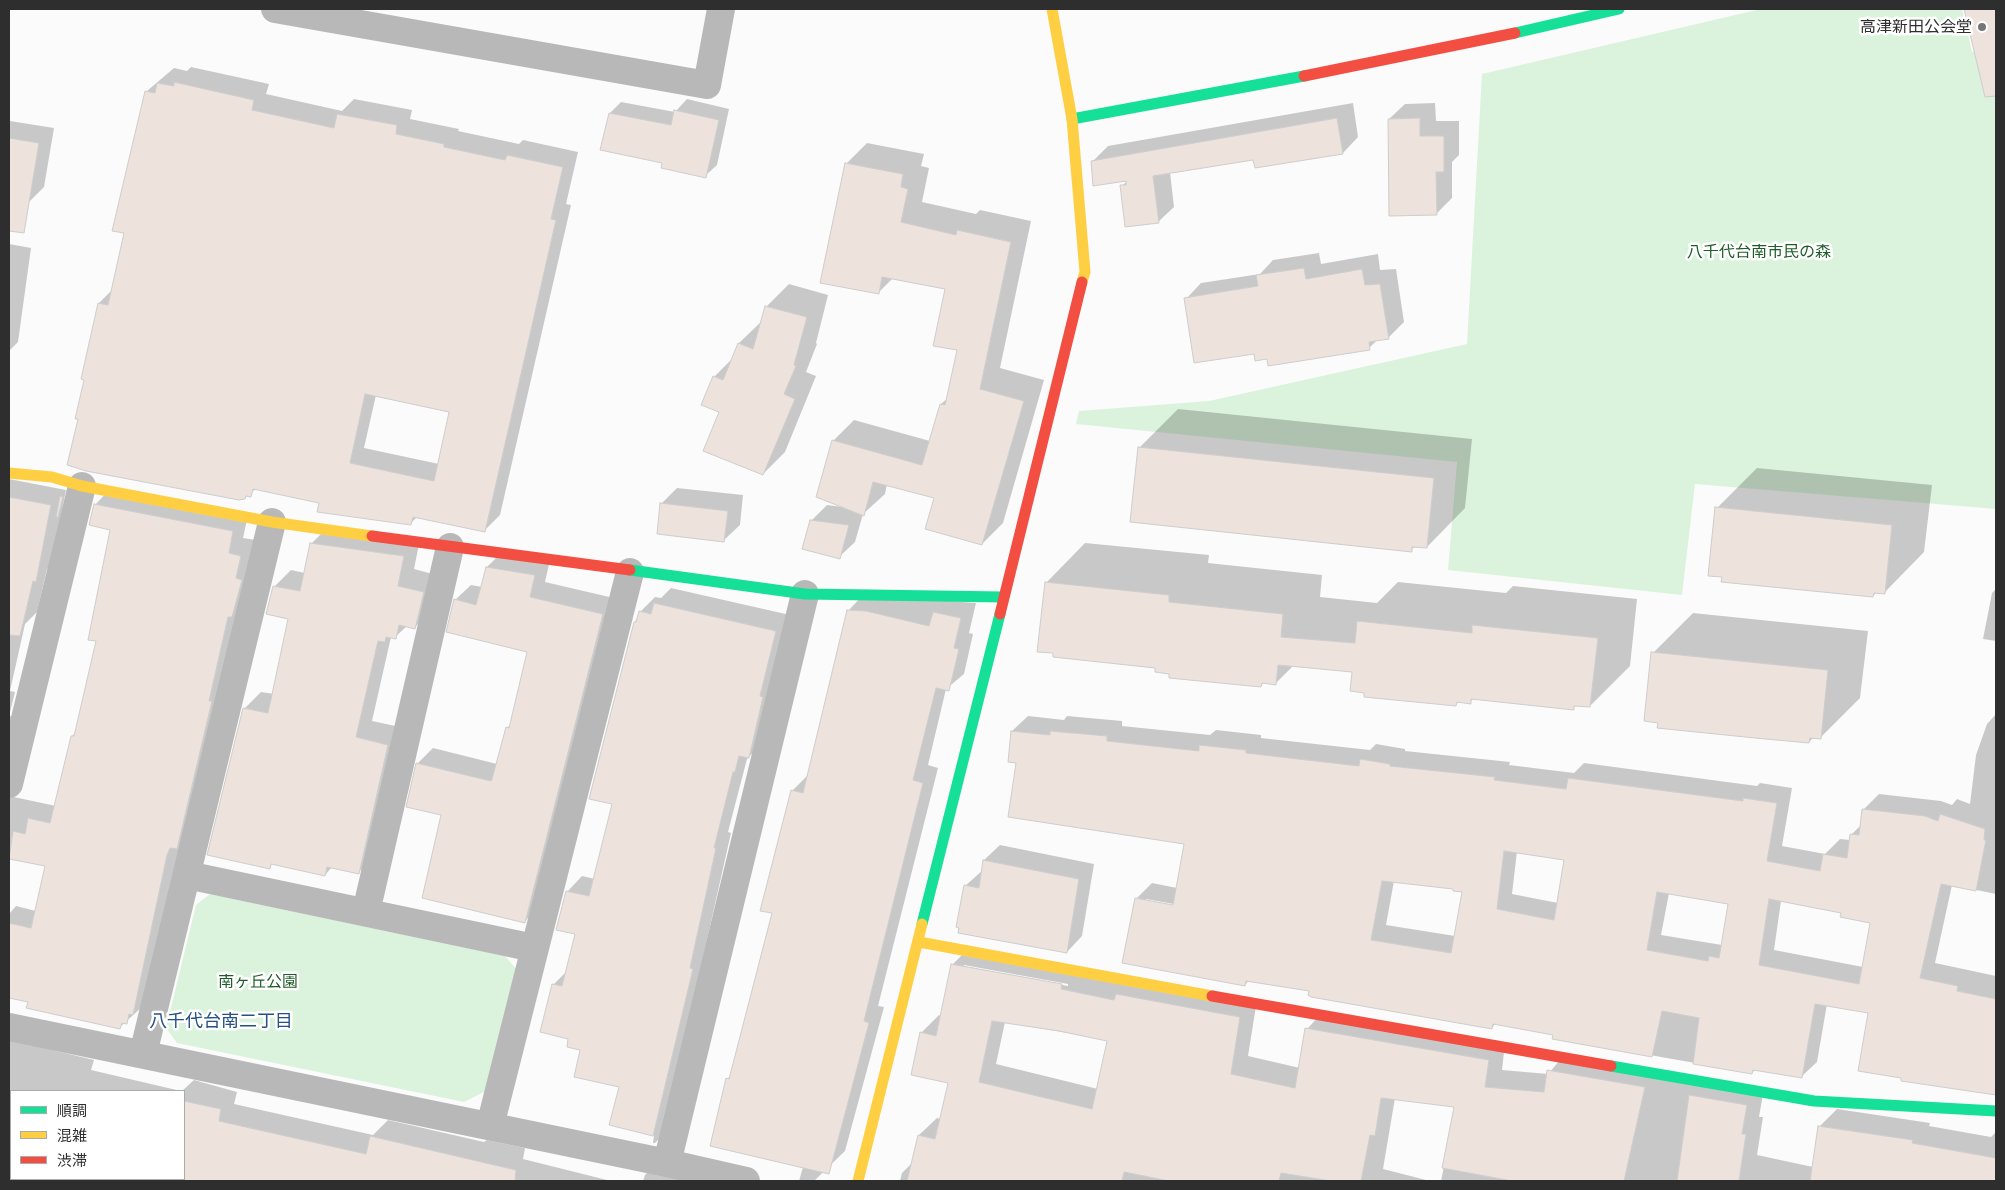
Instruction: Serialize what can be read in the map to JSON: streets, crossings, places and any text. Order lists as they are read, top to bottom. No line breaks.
{"districts":["八千代台南二丁目"],"parks":["八千代台南市民の森","南ヶ丘公園"],"places":["高津新田公会堂"],"legend":["順調","混雑","渋滞"]}
